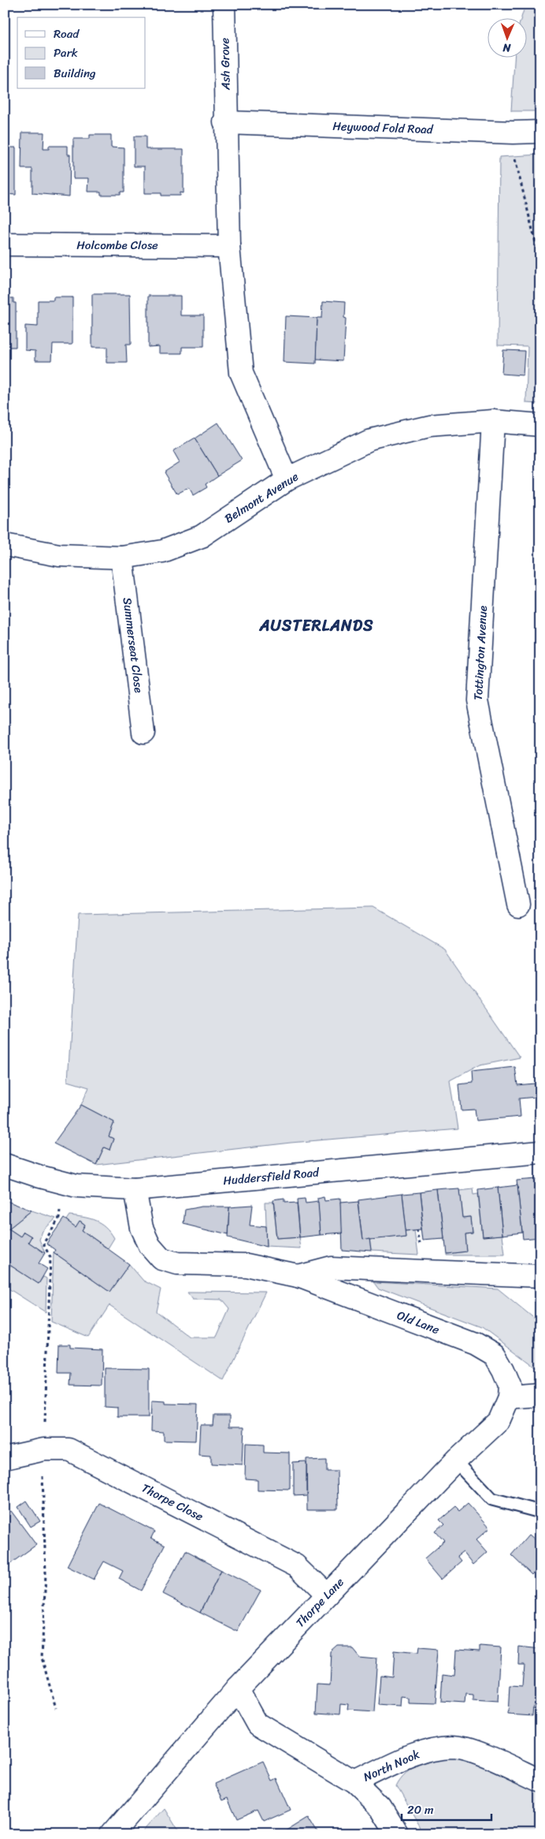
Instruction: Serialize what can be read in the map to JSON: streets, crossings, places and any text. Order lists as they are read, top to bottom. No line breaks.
{"streets":{"street":["Ash Grove","Heywood Fold Road","Holcombe Close","Belmont Avenue","Summerseat Close","Tottington Avenue","Huddersfield Road","Old Lane","Thorpe Close","Thorpe Lane","North Nook"]},"crossings":[["Ash Grove","Heywood Fold Road"],["Ash Grove","Holcombe Close"],["Ash Grove","Belmont Avenue"],["Belmont Avenue","Summerseat Close"],["Belmont Avenue","Tottington Avenue"],["Huddersfield Road","Old Lane"],["Old Lane","Thorpe Lane"],["Thorpe Close","Thorpe Lane"],["Thorpe Lane","North Nook"]],"districts":["AUSTERLANDS"],"legend":["Road","Park","Building"],"scale_bar":"20 m","north":"bottom"}
